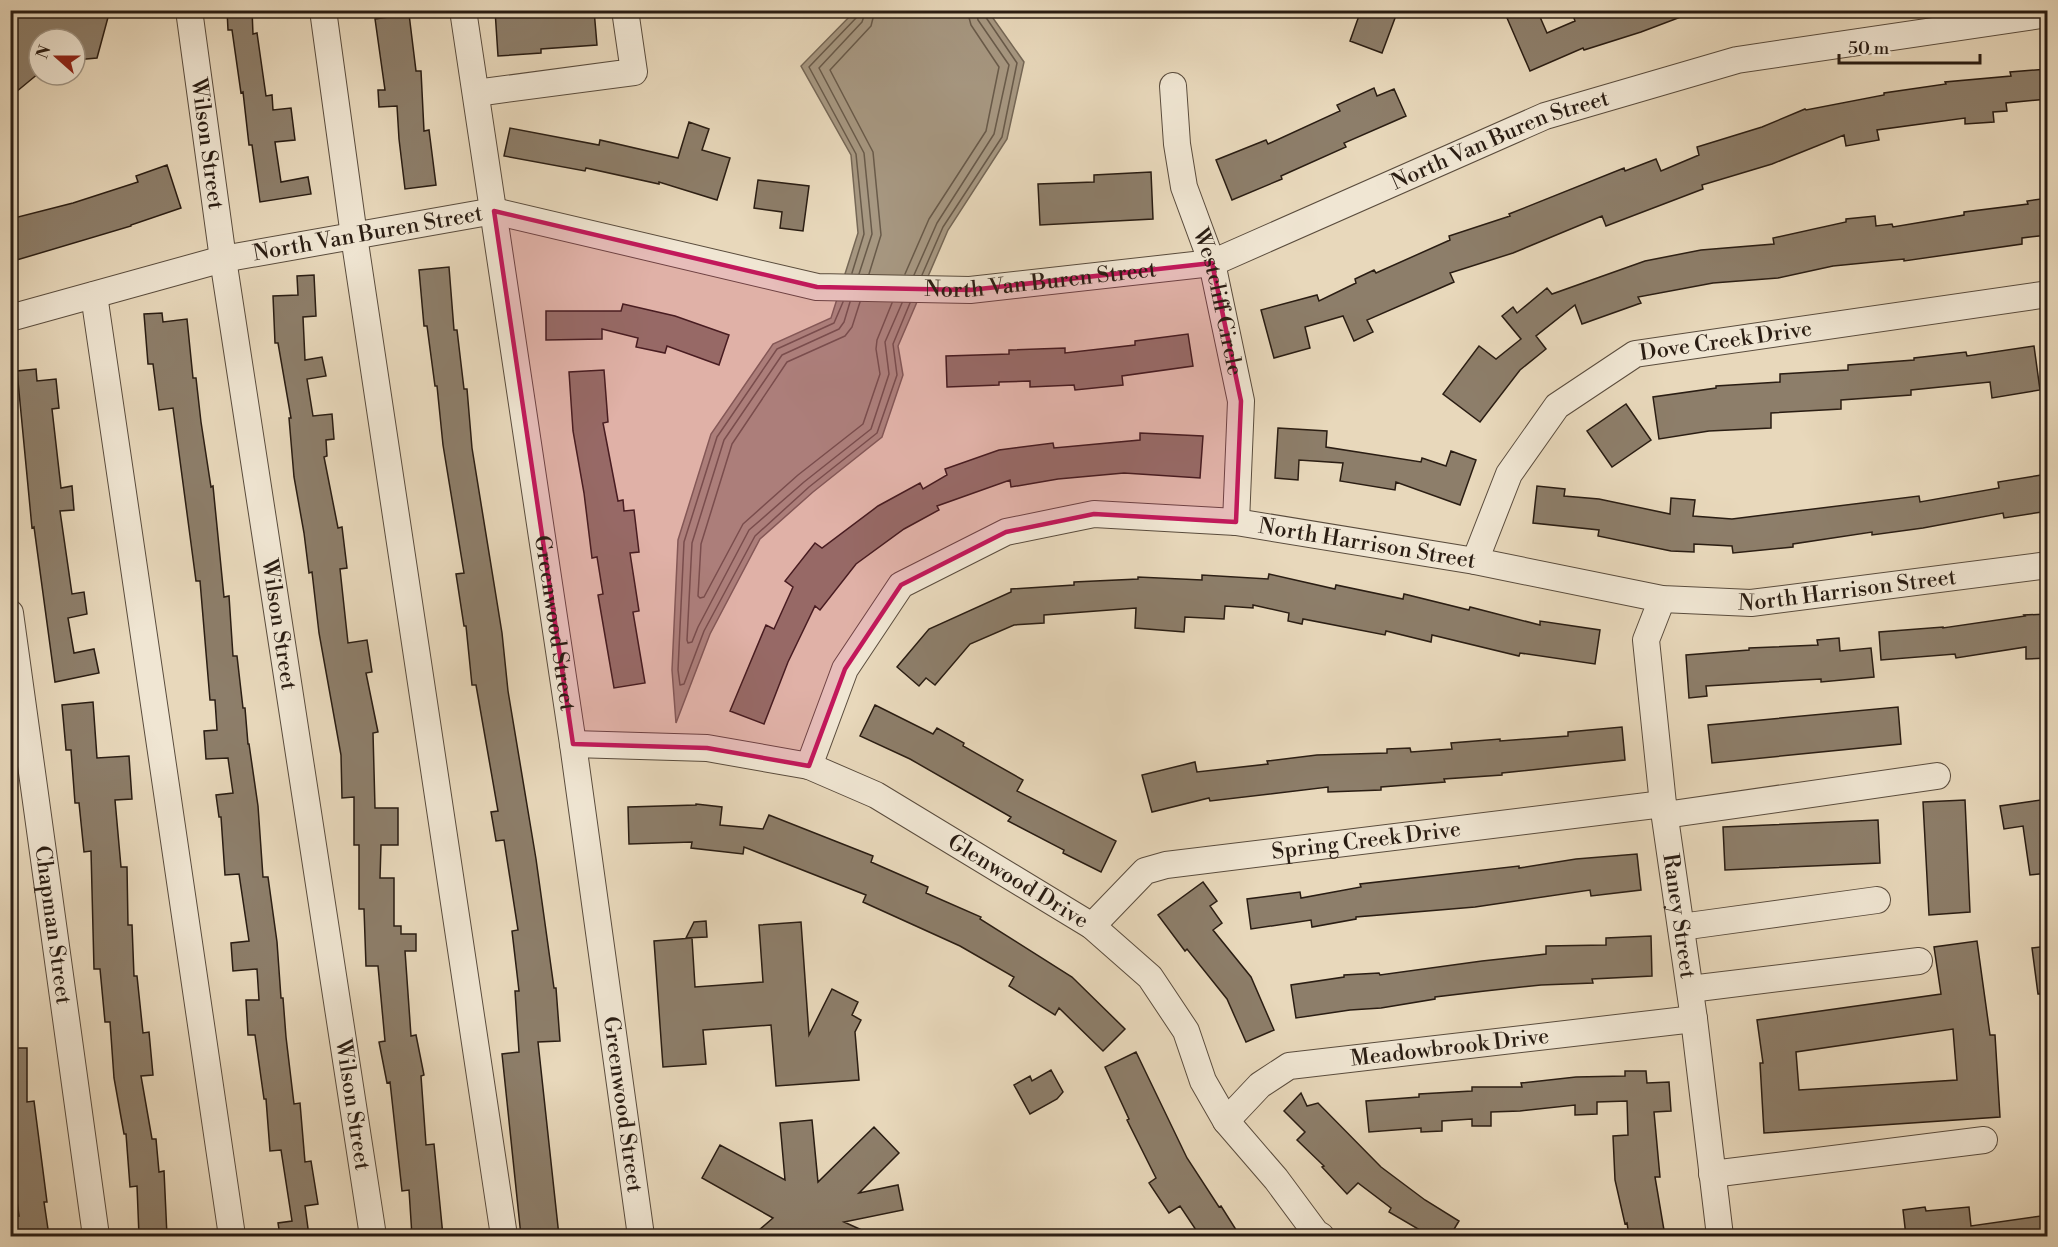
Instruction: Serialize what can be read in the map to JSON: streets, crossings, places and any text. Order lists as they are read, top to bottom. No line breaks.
{"streets":{"street":["North Van Buren Street","Wilson Street","Westcliff Circle","Dove Creek Drive","North Harrison Street","Greenwood Street","Spring Creek Drive","Glenwood Drive","Raney Street","Chapman Street","Meadowbrook Drive"]},"crossings":[["North Van Buren Street","Wilson Street"],["North Van Buren Street","Westcliff Circle"],["North Van Buren Street","Greenwood Street"],["Westcliff Circle","North Harrison Street"],["Dove Creek Drive","North Harrison Street"],["North Harrison Street","Glenwood Drive"],["North Harrison Street","Raney Street"],["Greenwood Street","Glenwood Drive"],["Spring Creek Drive","Glenwood Drive"],["Spring Creek Drive","Raney Street"],["Glenwood Drive","Meadowbrook Drive"],["Raney Street","Meadowbrook Drive"]],"scale_bar":"50 m","north":"left"}
